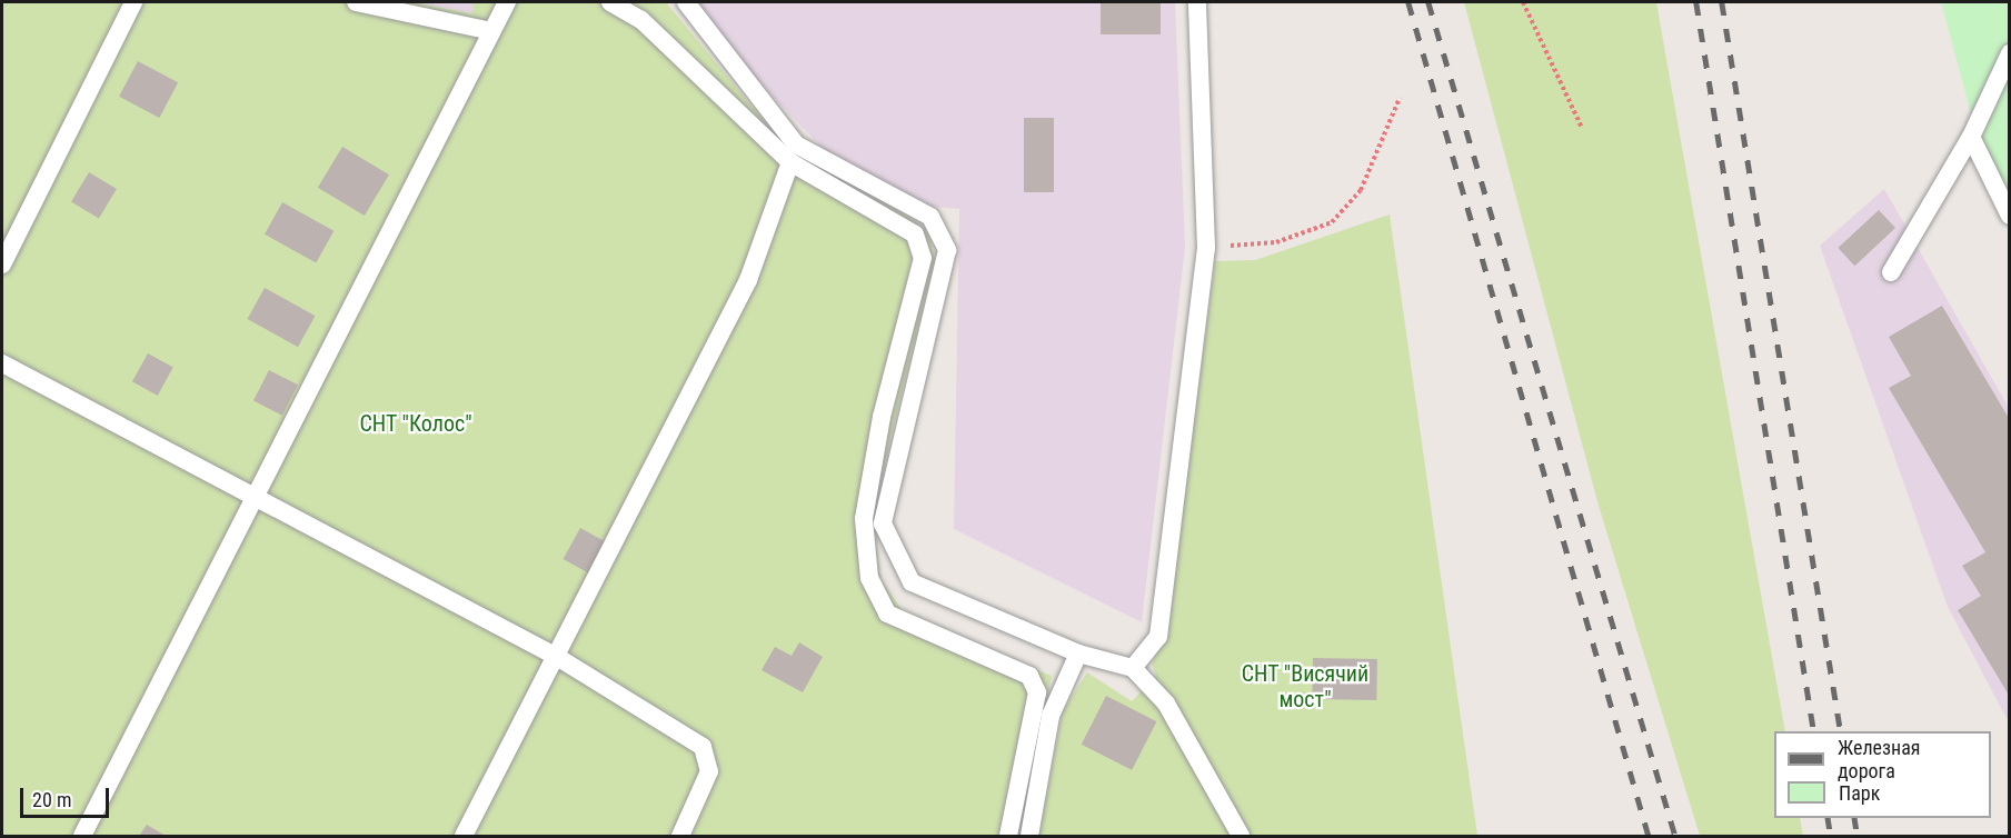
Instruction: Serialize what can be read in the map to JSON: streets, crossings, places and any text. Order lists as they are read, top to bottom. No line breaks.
{"parks":["СНТ \"Колос\"","СНТ \"Висячий мост\""],"legend":["Железная дорога","Парк"],"scale_bar":"20 m"}
